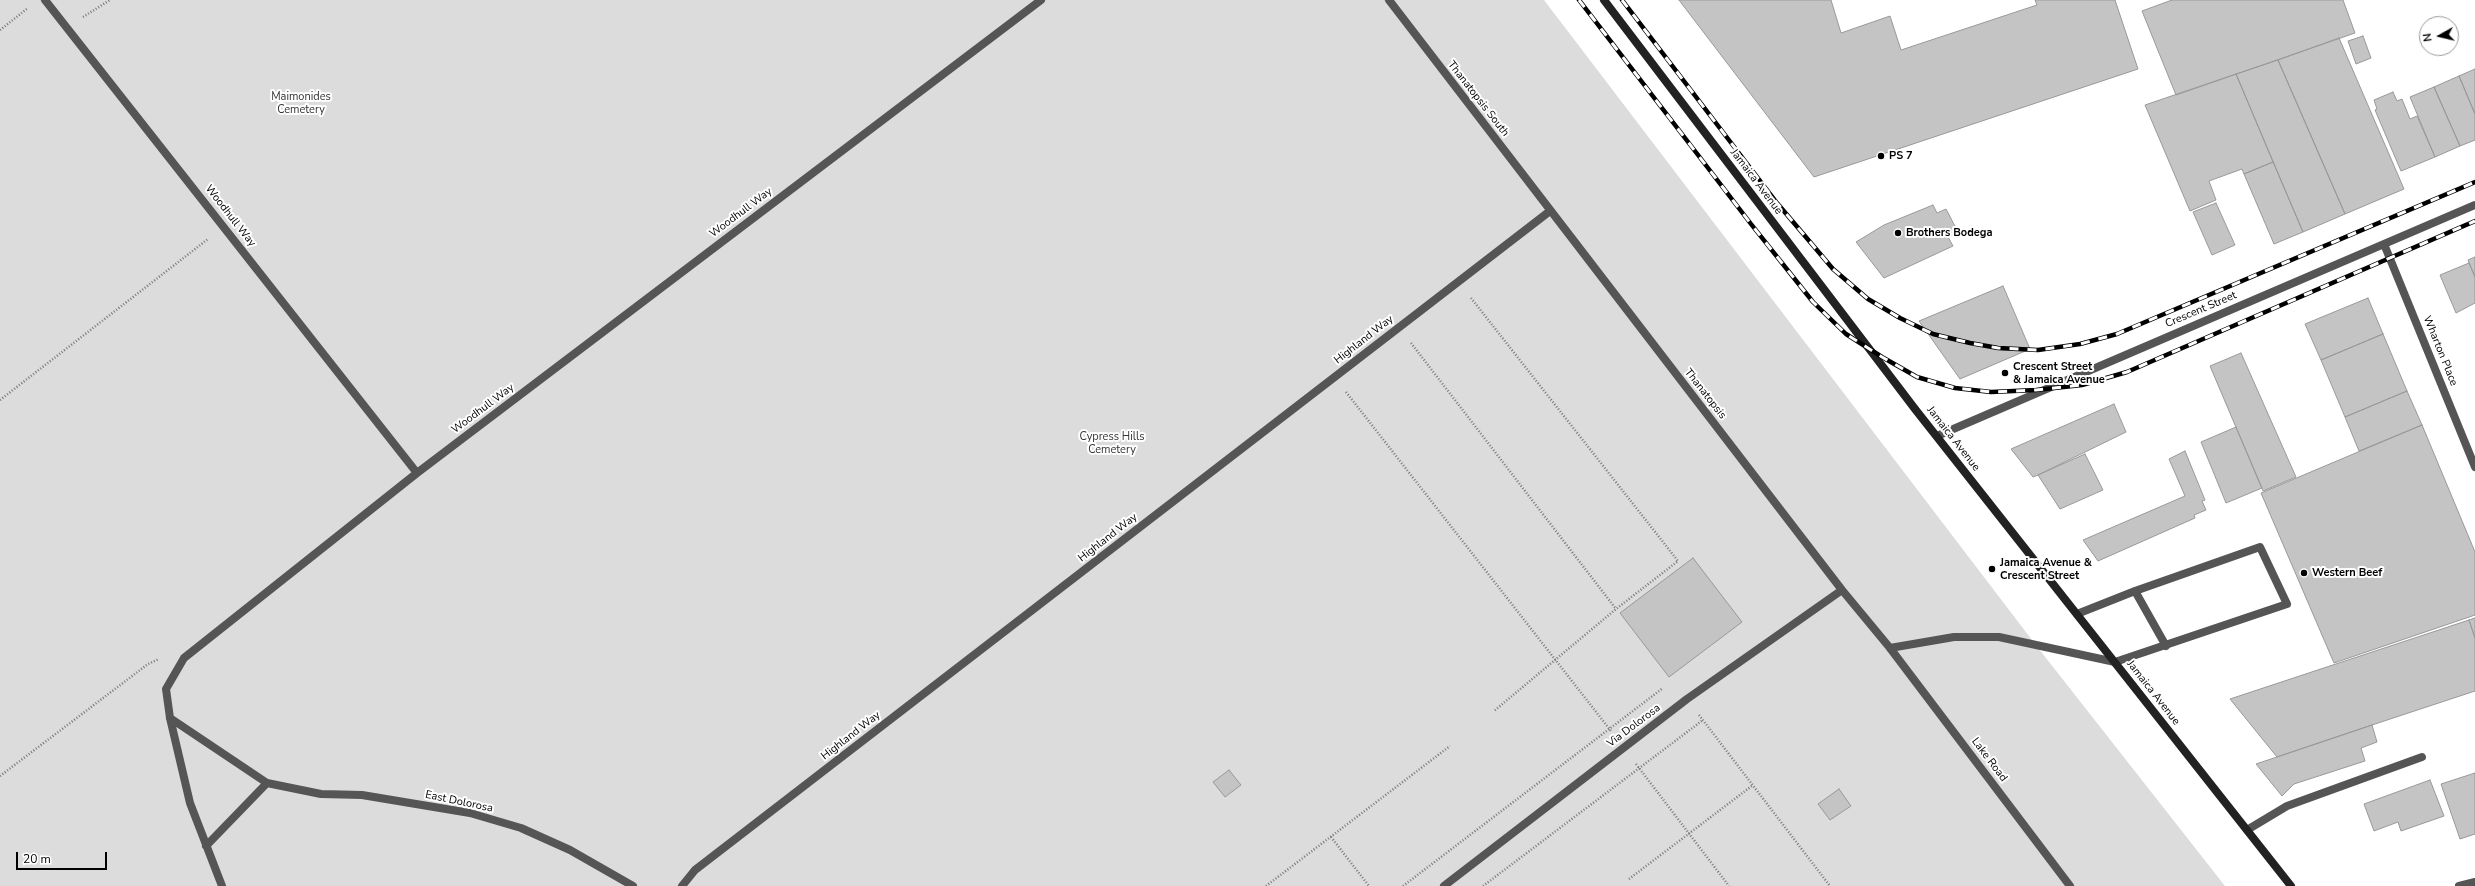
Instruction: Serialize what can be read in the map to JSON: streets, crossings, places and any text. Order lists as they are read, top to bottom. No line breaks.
{"streets":{"main road":["Jamaica Avenue"],"street":["Thanatopsis South","Woodhull Way","Crescent Street","Highland Way","Wharton Place","Thanatopsis","Via Dolorosa","Lake Road","East Dolorosa"]},"crossings":[["Thanatopsis South","Highland Way"],["Thanatopsis South","Thanatopsis"],["Jamaica Avenue","Crescent Street"],["Crescent Street","Wharton Place"],["Highland Way","Thanatopsis"],["Thanatopsis","Via Dolorosa"],["Thanatopsis","Lake Road"]],"parks":["Maimonides Cemetery","Cypress Hills Cemetery"],"places":["PS 7","Brothers Bodega","Crescent Street & Jamaica Avenue","Jamaica Avenue & Crescent Street","Western Beef"],"scale_bar":"20 m","north":"left"}
